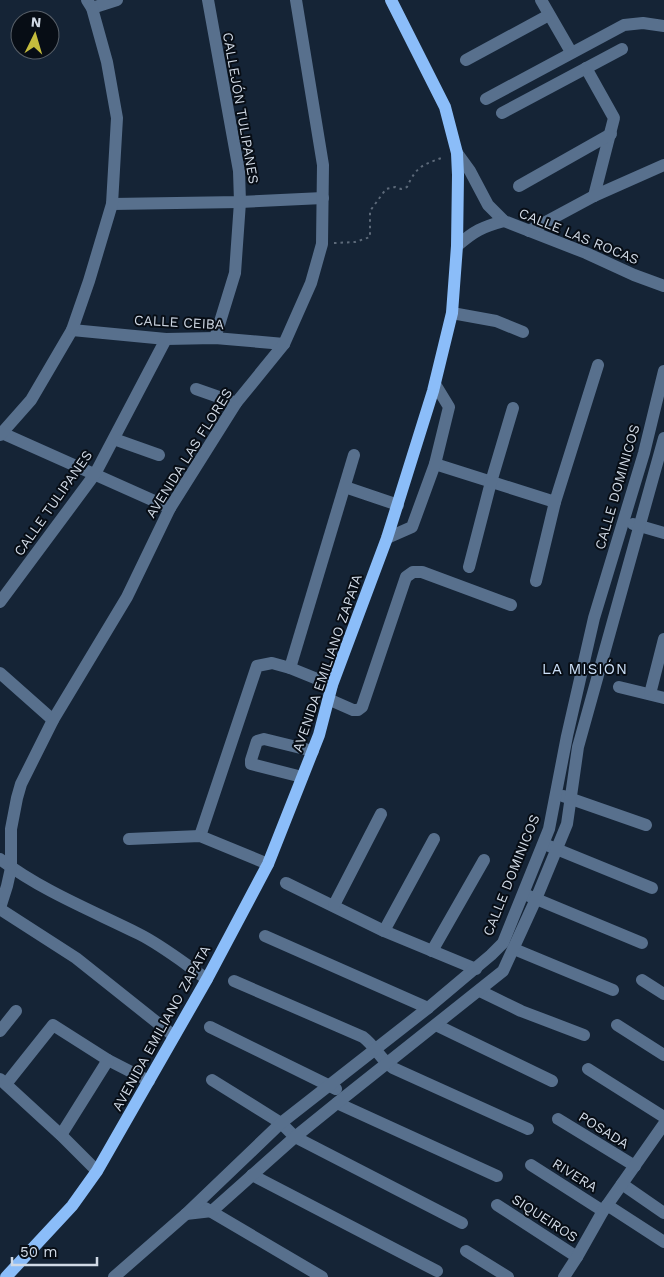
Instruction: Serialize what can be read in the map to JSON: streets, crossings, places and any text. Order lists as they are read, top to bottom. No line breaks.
{"streets":{"main road":["AVENIDA EMILIANO ZAPATA"],"street":["CALLEJÓN TULIPANES","CALLE LAS ROCAS","CALLE CEIBA","AVENIDA LAS FLORES","CALLE DOMINICOS","CALLE TULIPANES","POSADA","RIVERA","SIQUEIROS"]},"crossings":[["CALLEJÓN TULIPANES","CALLE CEIBA"],["CALLE LAS ROCAS","AVENIDA EMILIANO ZAPATA"],["CALLE CEIBA","AVENIDA LAS FLORES"],["CALLE CEIBA","CALLE TULIPANES"]],"districts":["LA MISIÓN"],"scale_bar":"50 m","north":"top"}
